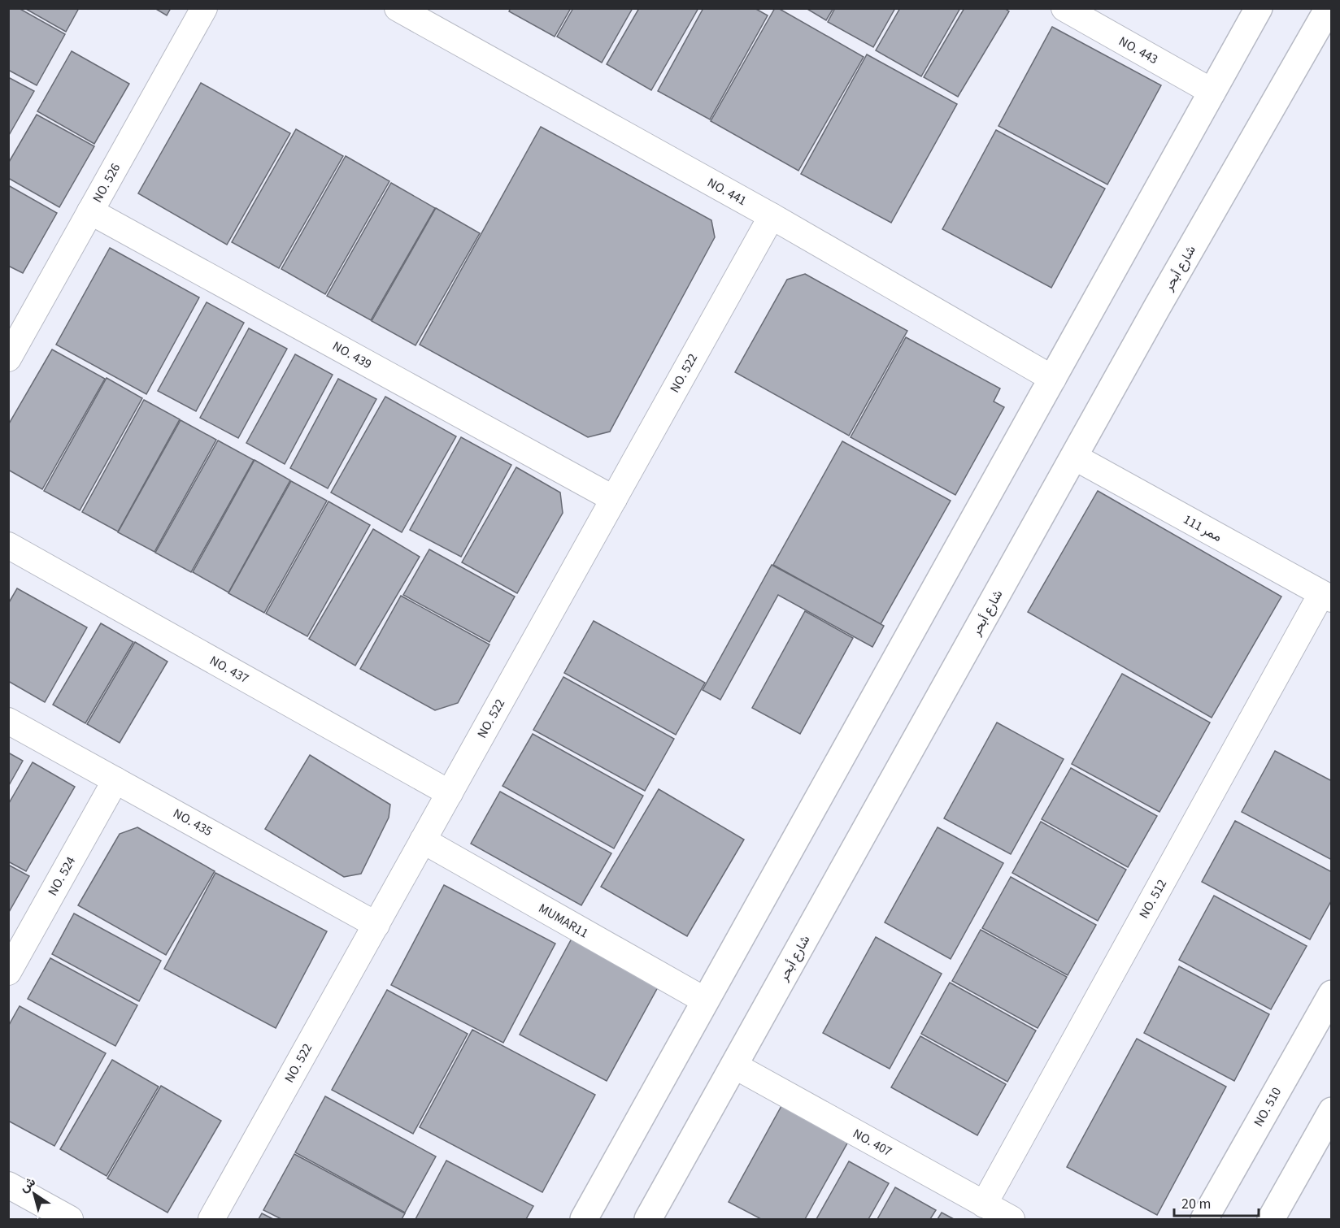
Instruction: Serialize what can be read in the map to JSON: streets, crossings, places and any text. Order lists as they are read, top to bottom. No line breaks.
{"streets":{"street":["NO. 443","NO. 526","NO. 441","شارع أبحر","NO. 439","NO. 522","ممر 111","NO. 437","NO. 435","NO. 524","NO. 512","MUMAR11","NO. 510","NO. 407"]},"crossings":[["NO. 526","NO. 439"],["NO. 441","NO. 522"],["شارع أبحر","ممر 111"],["شارع أبحر","NO. 407"],["NO. 439","NO. 522"],["NO. 522","NO. 437"],["NO. 522","NO. 435"],["NO. 522","MUMAR11"],["ممر 111","NO. 512"],["NO. 435","NO. 524"],["NO. 512","NO. 407"]],"scale_bar":"20 m","north":"top left"}
